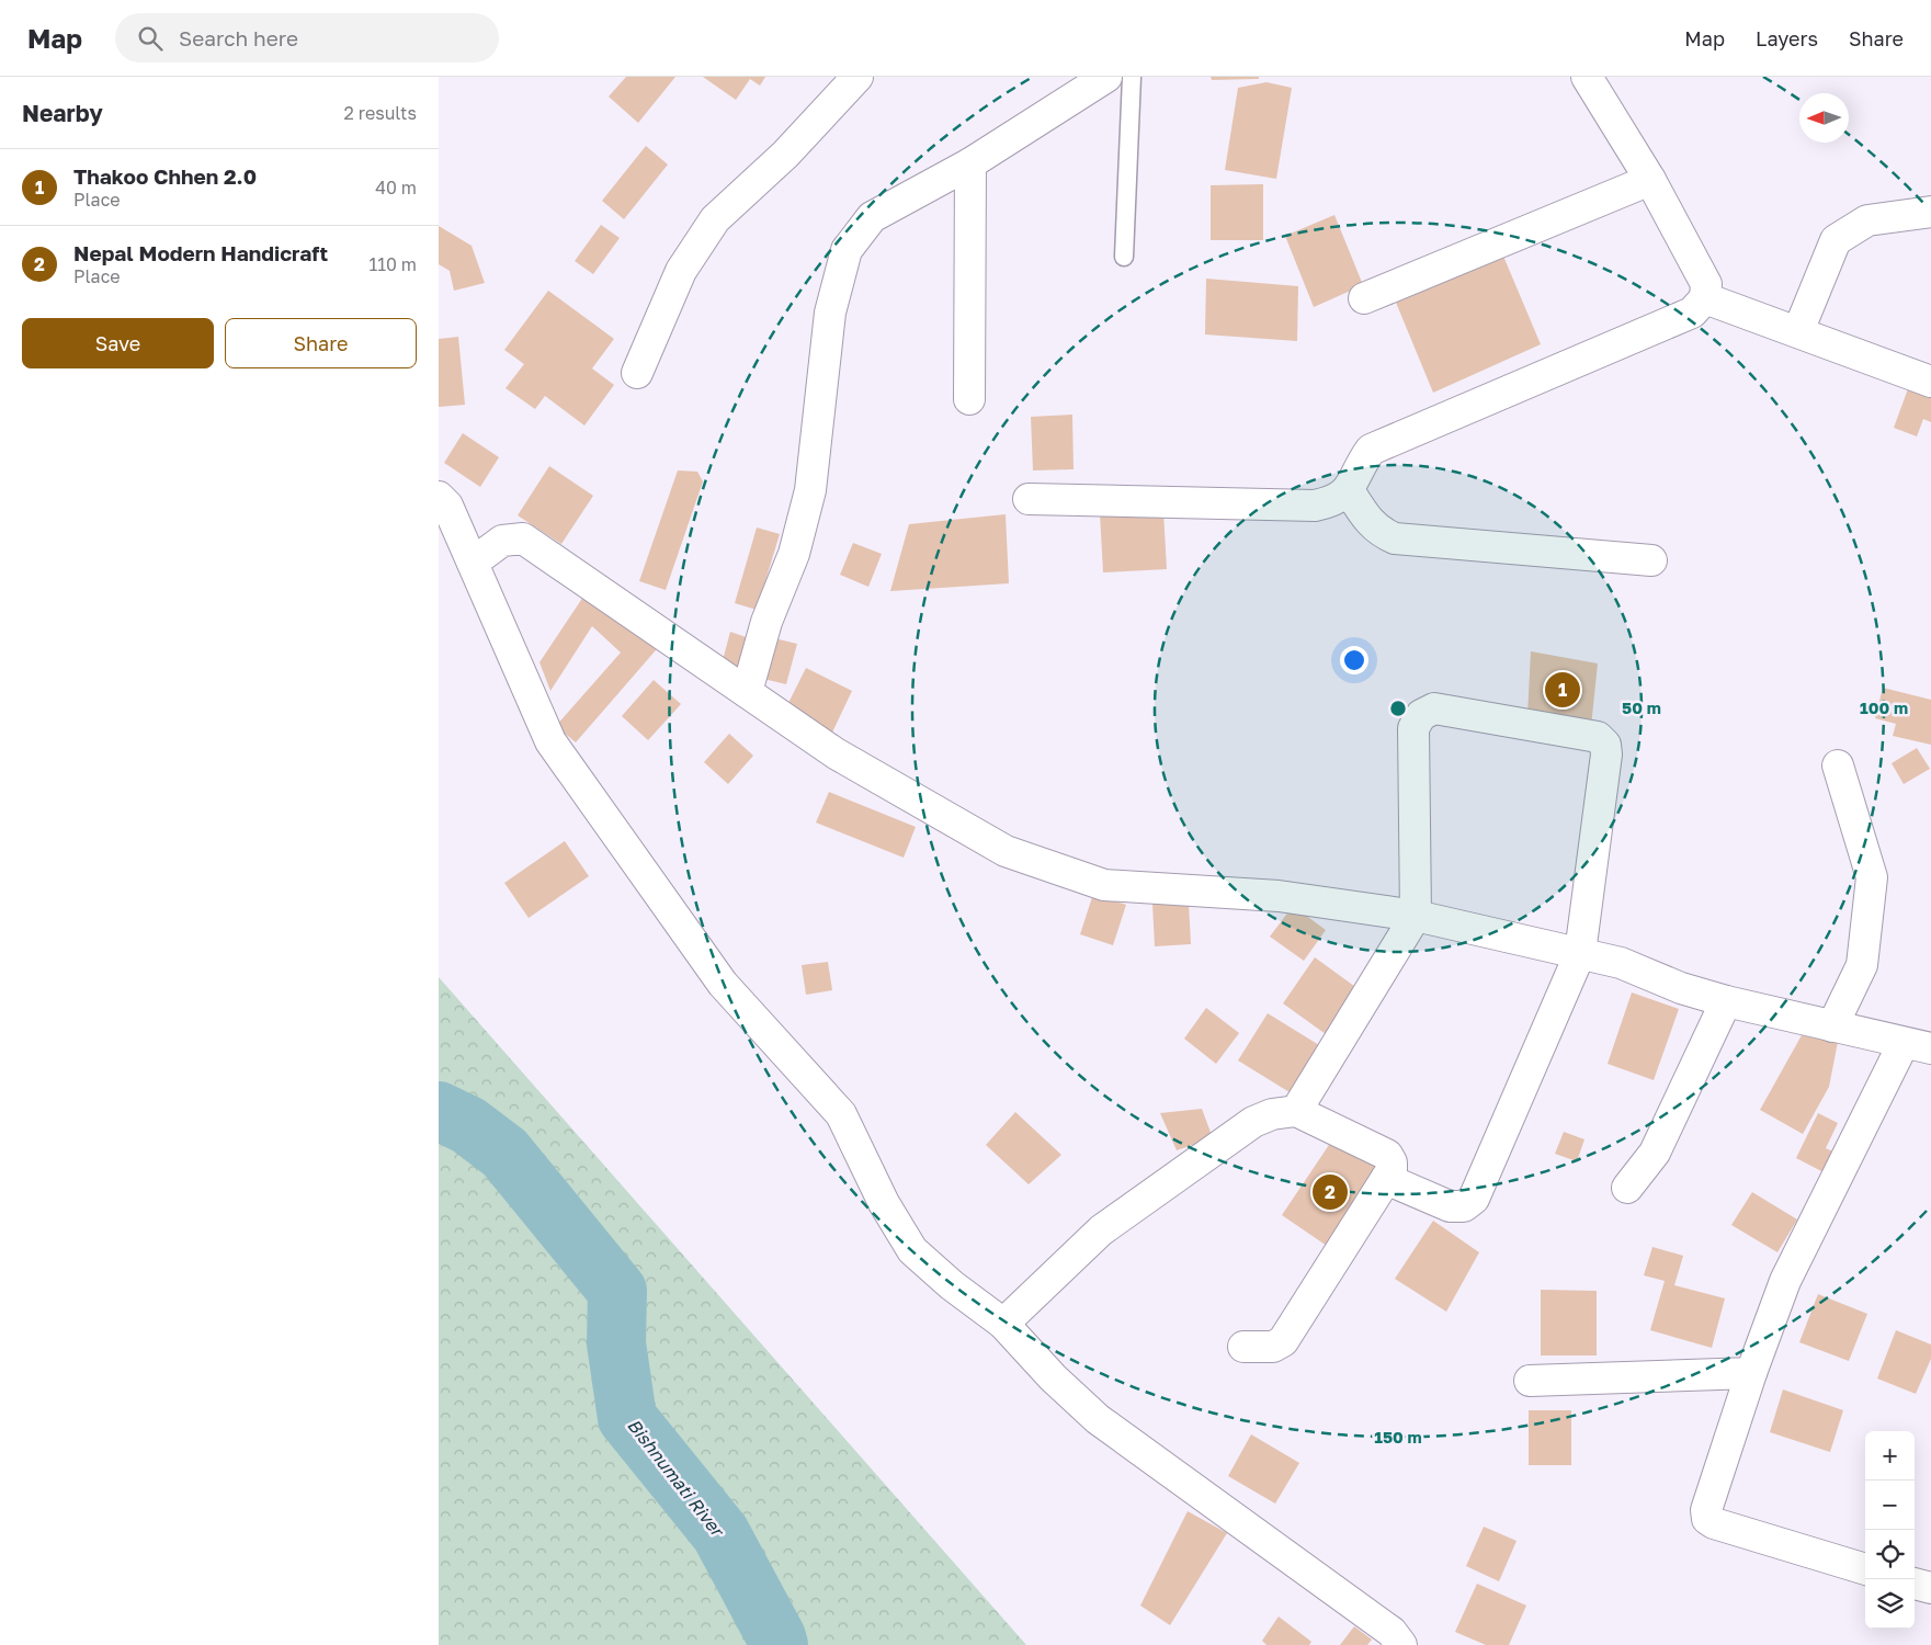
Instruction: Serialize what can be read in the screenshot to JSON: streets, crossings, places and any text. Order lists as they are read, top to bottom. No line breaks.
{"water":["Bishnumati River"],"north":"left","page":{"header":"Map","search":"Search here","nav":["Map","Layers","Share"],"heading":["Nearby","2 results"],"list":[{"mark":"1","name":"Thakoo Chhen 2.0","note":"Place","value":"40 m"},{"mark":"2","name":"Nepal Modern Handicraft","note":"Place","value":"110 m"}],"buttons":["Save","Share"],"pins":["1","2"],"map_buttons":["+","−"]},"rings":["50 m","100 m","150 m"]}
